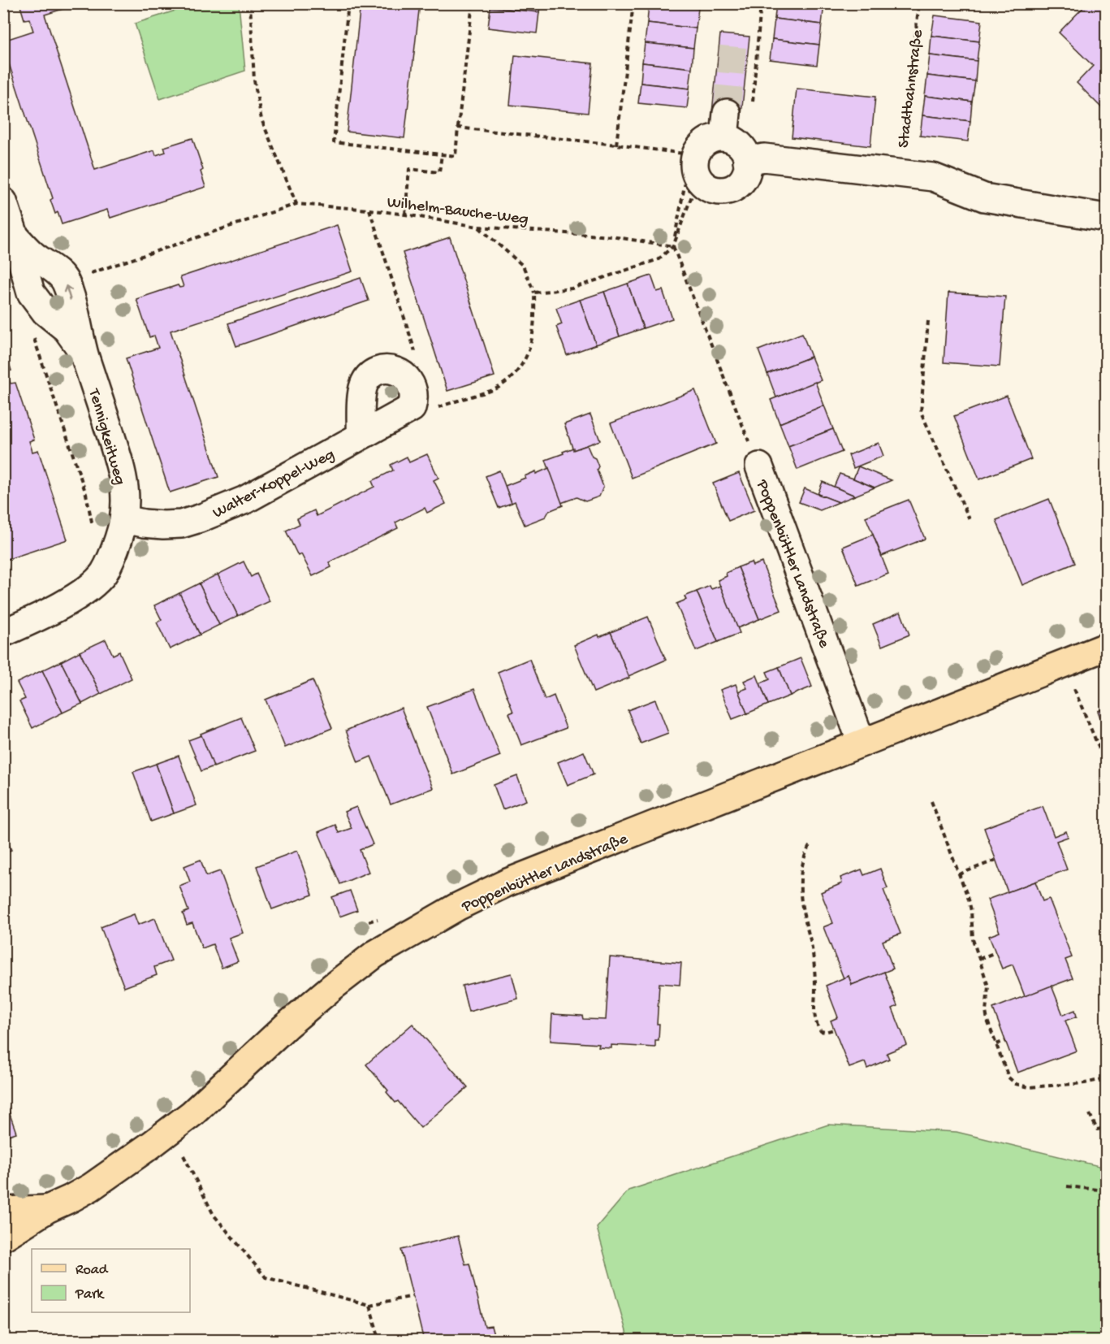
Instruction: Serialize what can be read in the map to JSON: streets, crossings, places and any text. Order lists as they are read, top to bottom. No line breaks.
{"streets":{"main road":["Poppenbüttler Landstraße"],"street":["Tennigkeitweg","Walter-Koppel-Weg"],"path":["Stadtbahnstraße","Wilhelm-Bauche-Weg"]},"crossings":[["Tennigkeitweg","Walter-Koppel-Weg"]],"legend":["Road","Park"]}
